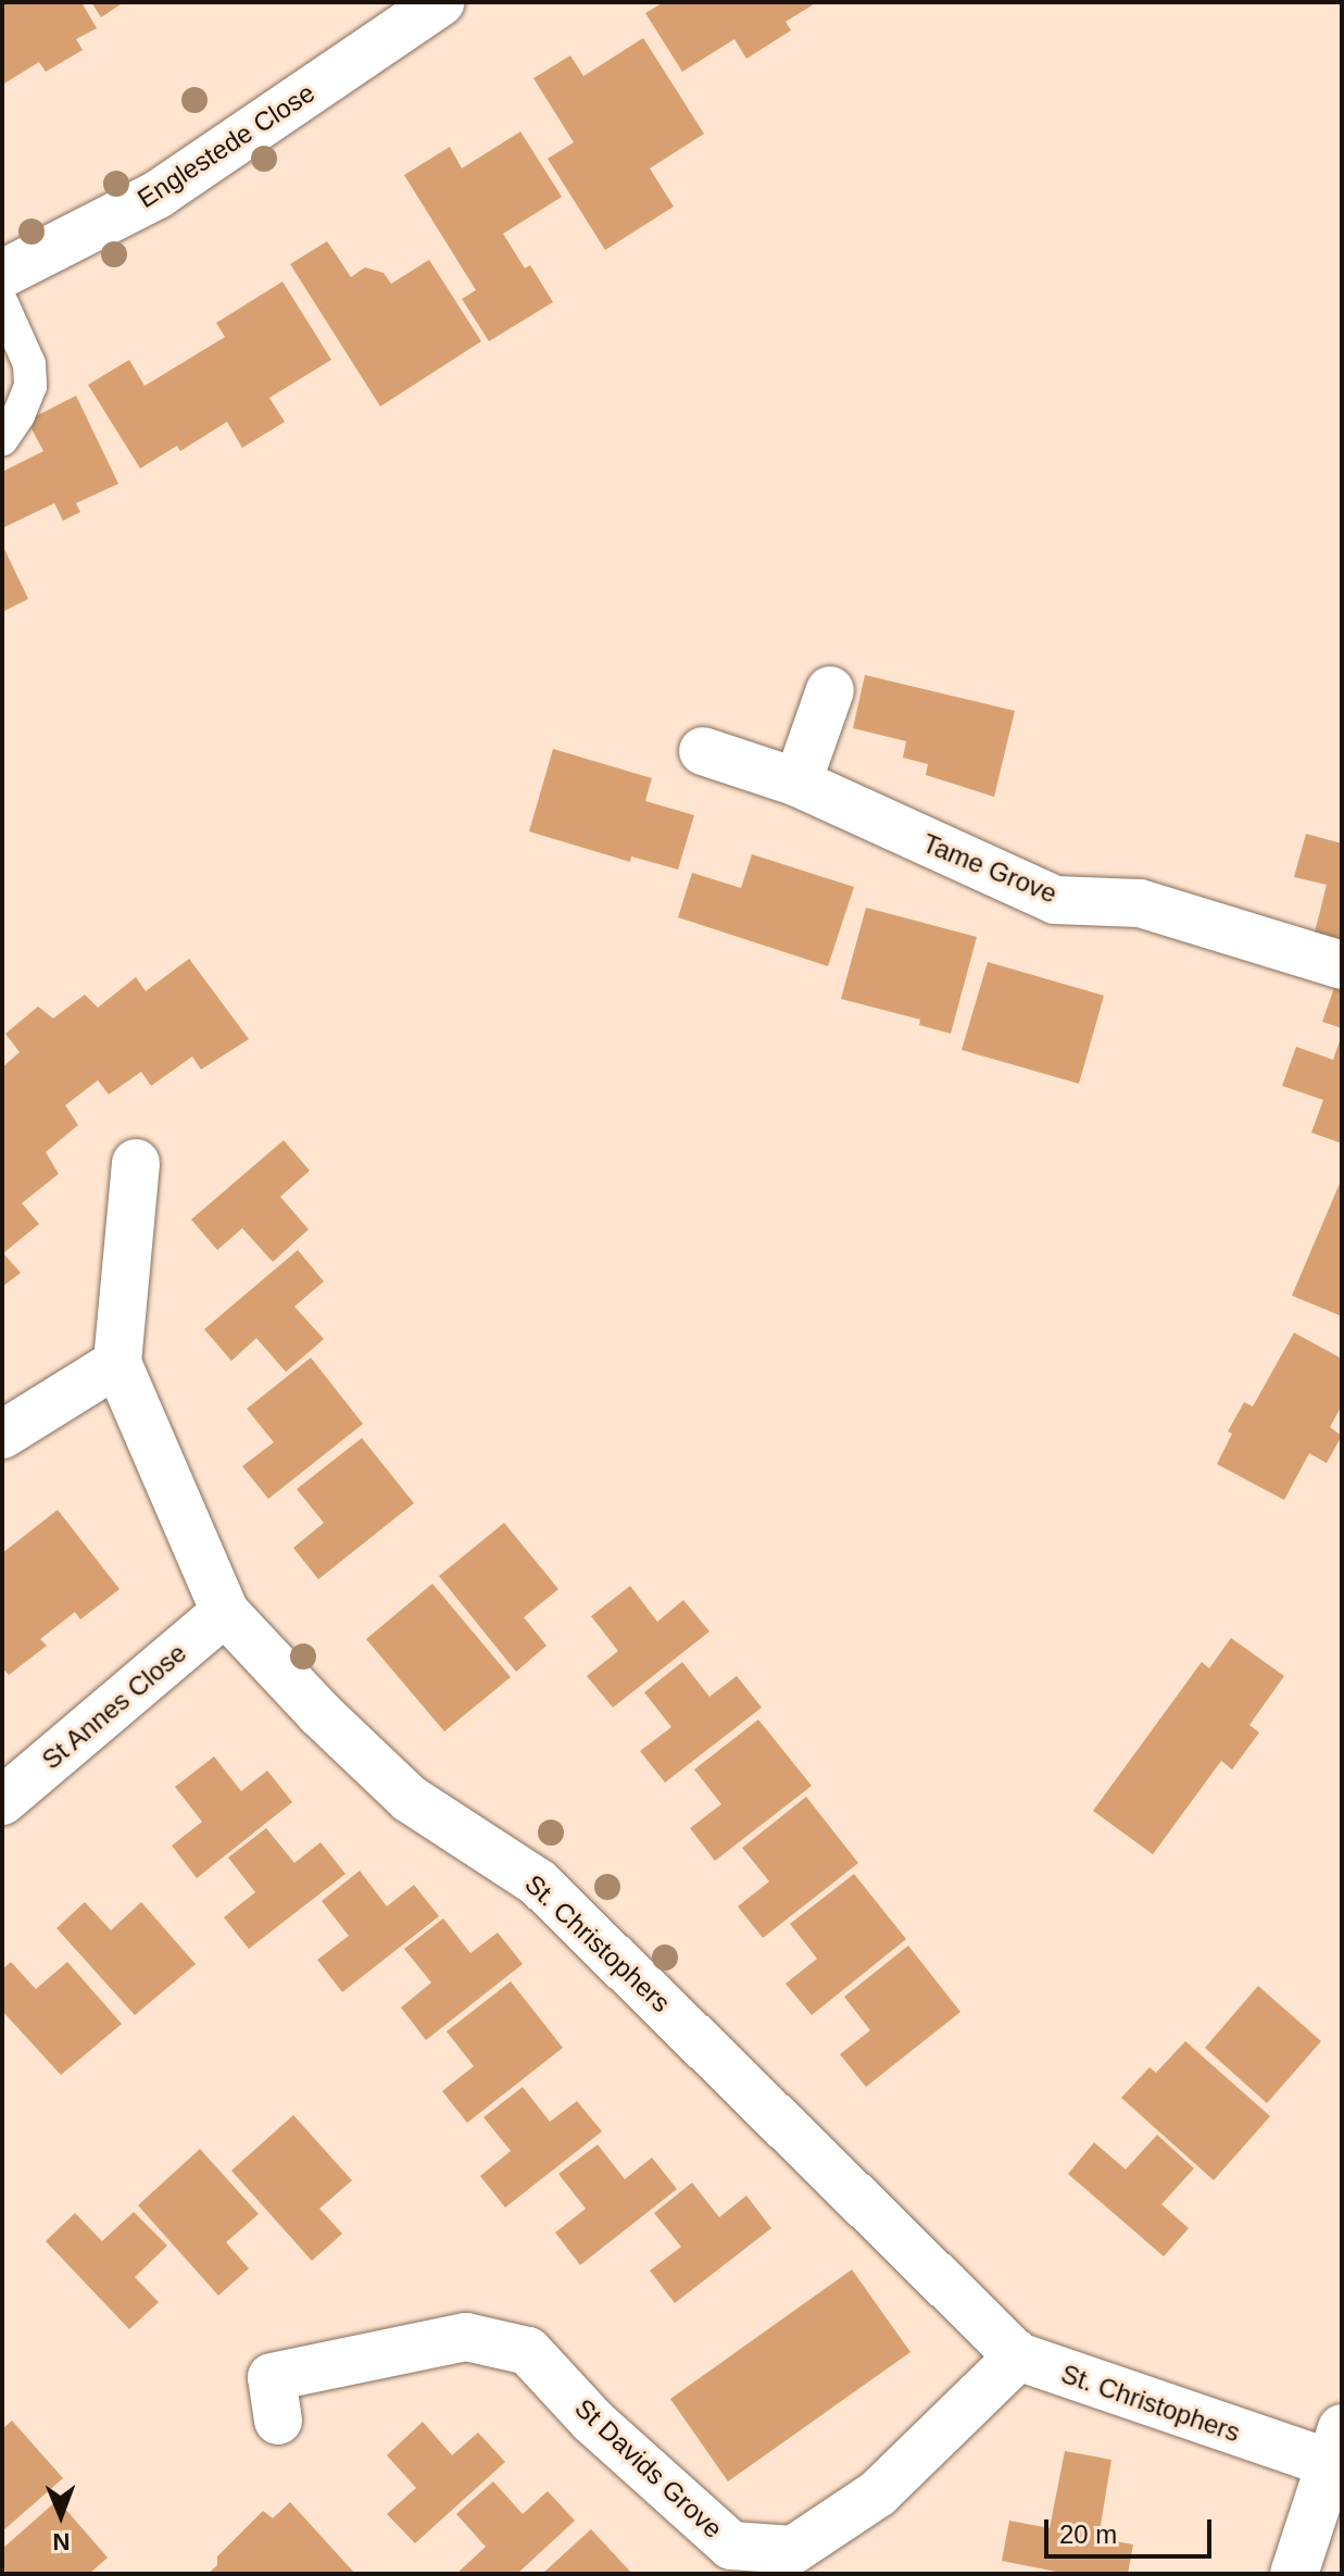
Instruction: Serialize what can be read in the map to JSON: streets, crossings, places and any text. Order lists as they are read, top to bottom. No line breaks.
{"streets":{"street":["Englestede Close","Tame Grove","St Annes Close","St. Christophers","St Davids Grove"]},"crossings":[["St Annes Close","St. Christophers"],["St. Christophers","St Davids Grove"]],"scale_bar":"20 m","north":"bottom"}
